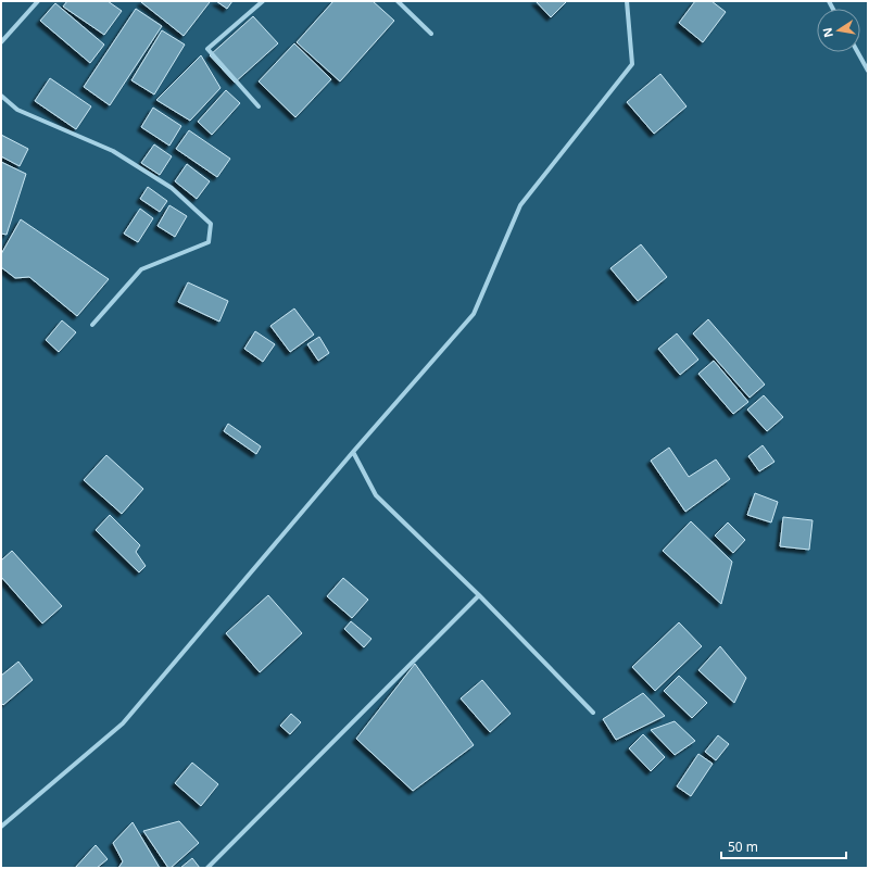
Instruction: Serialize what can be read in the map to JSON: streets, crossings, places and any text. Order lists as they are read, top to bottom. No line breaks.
{"scale_bar":"50 m","north":"left"}
